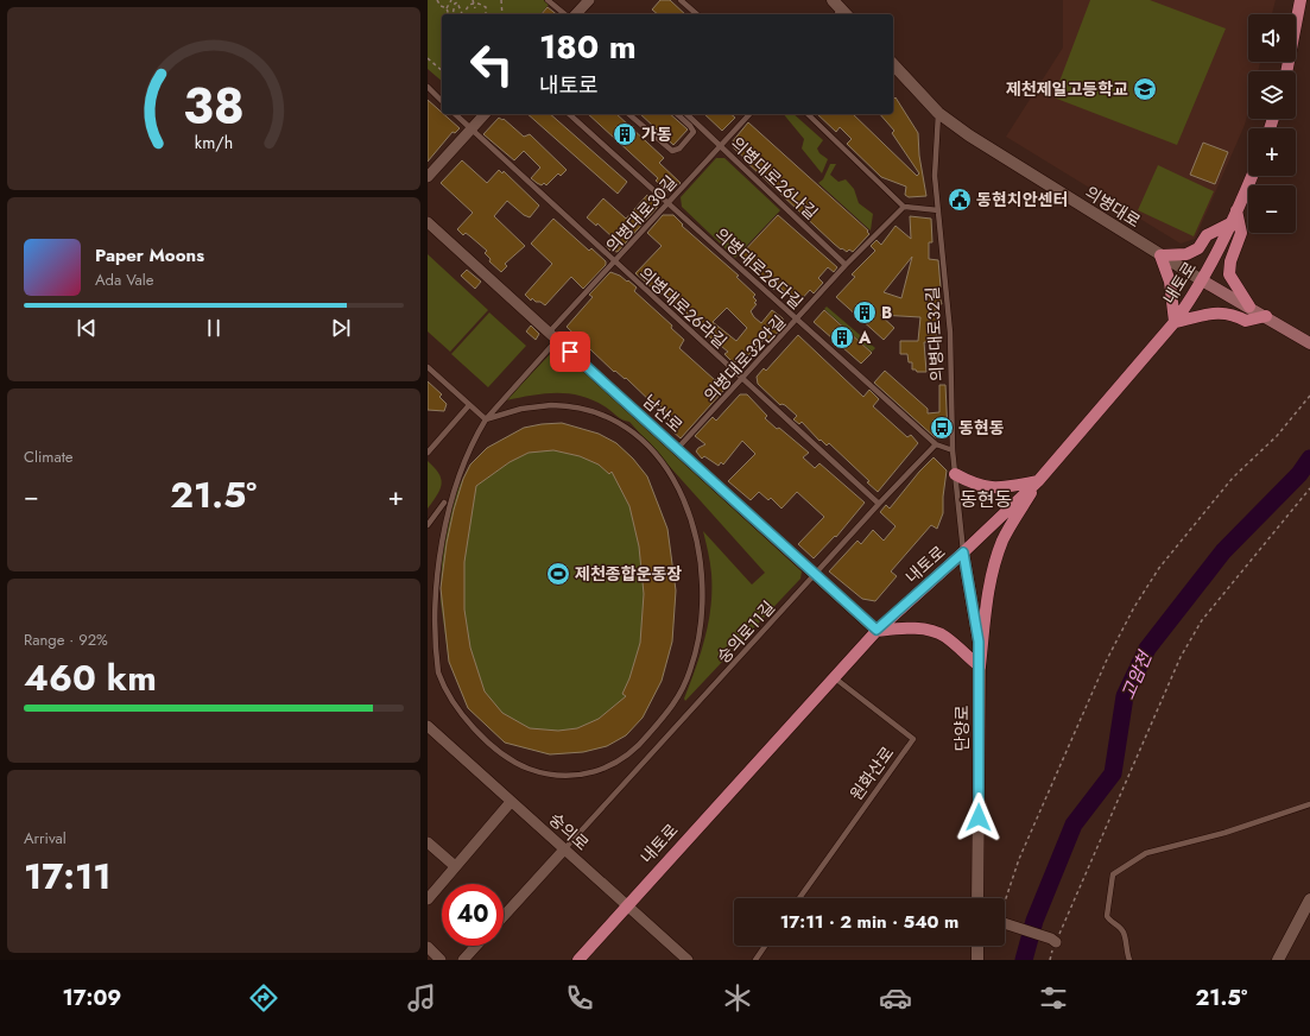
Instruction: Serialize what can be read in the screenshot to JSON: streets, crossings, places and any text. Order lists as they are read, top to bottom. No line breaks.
{"streets":{"main road":["의병대로","내토로"],"street":["남산로","단양로","숭의로"],"lane":["의병대로26나길","의병대로30길","의병대로26다길","의병대로26라길","의병대로32길","의병대로32안길","숭의로11길","원화산로"]},"crossings":[["의병대로26나길","의병대로30길"],["의병대로26나길","의병대로32안길"],["의병대로","내토로"],["의병대로","의병대로32길"],["의병대로30길","의병대로26다길"],["의병대로30길","의병대로26라길"],["의병대로30길","남산로"],["의병대로26다길","의병대로32안길"],["의병대로26다길","숭의로11길"],["내토로","의병대로32길"],["내토로","남산로"],["내토로","단양로"],["내토로","원화산로"],["내토로","숭의로"],["의병대로26라길","의병대로32안길"],["의병대로26라길","숭의로11길"],["의병대로32길","단양로"],["의병대로32안길","남산로"],["남산로","숭의로11길"],["숭의로11길","숭의로"]],"districts":["동현동"],"water":["고암천"],"places":{"school or university":["제천제일고등학교"],"building":["가동","B","A"],"public building":["동현치안센터"],"bus stop":["동현동"],"sports":["제천종합운동장"]},"page":{"map_buttons":["+","−"],"turn":["180 m","내토로"],"song":["Paper Moons","Ada Vale"],"tile":["Climate",["Range · 92%","460 km"],["Arrival","17:11"]],"heat":["−","21.5°","+"],"limit":"40","trip":"17:11 · 2 min · 540 m","tabs":["17:09","21.5°"],"gauge":["38","km/h"]}}
